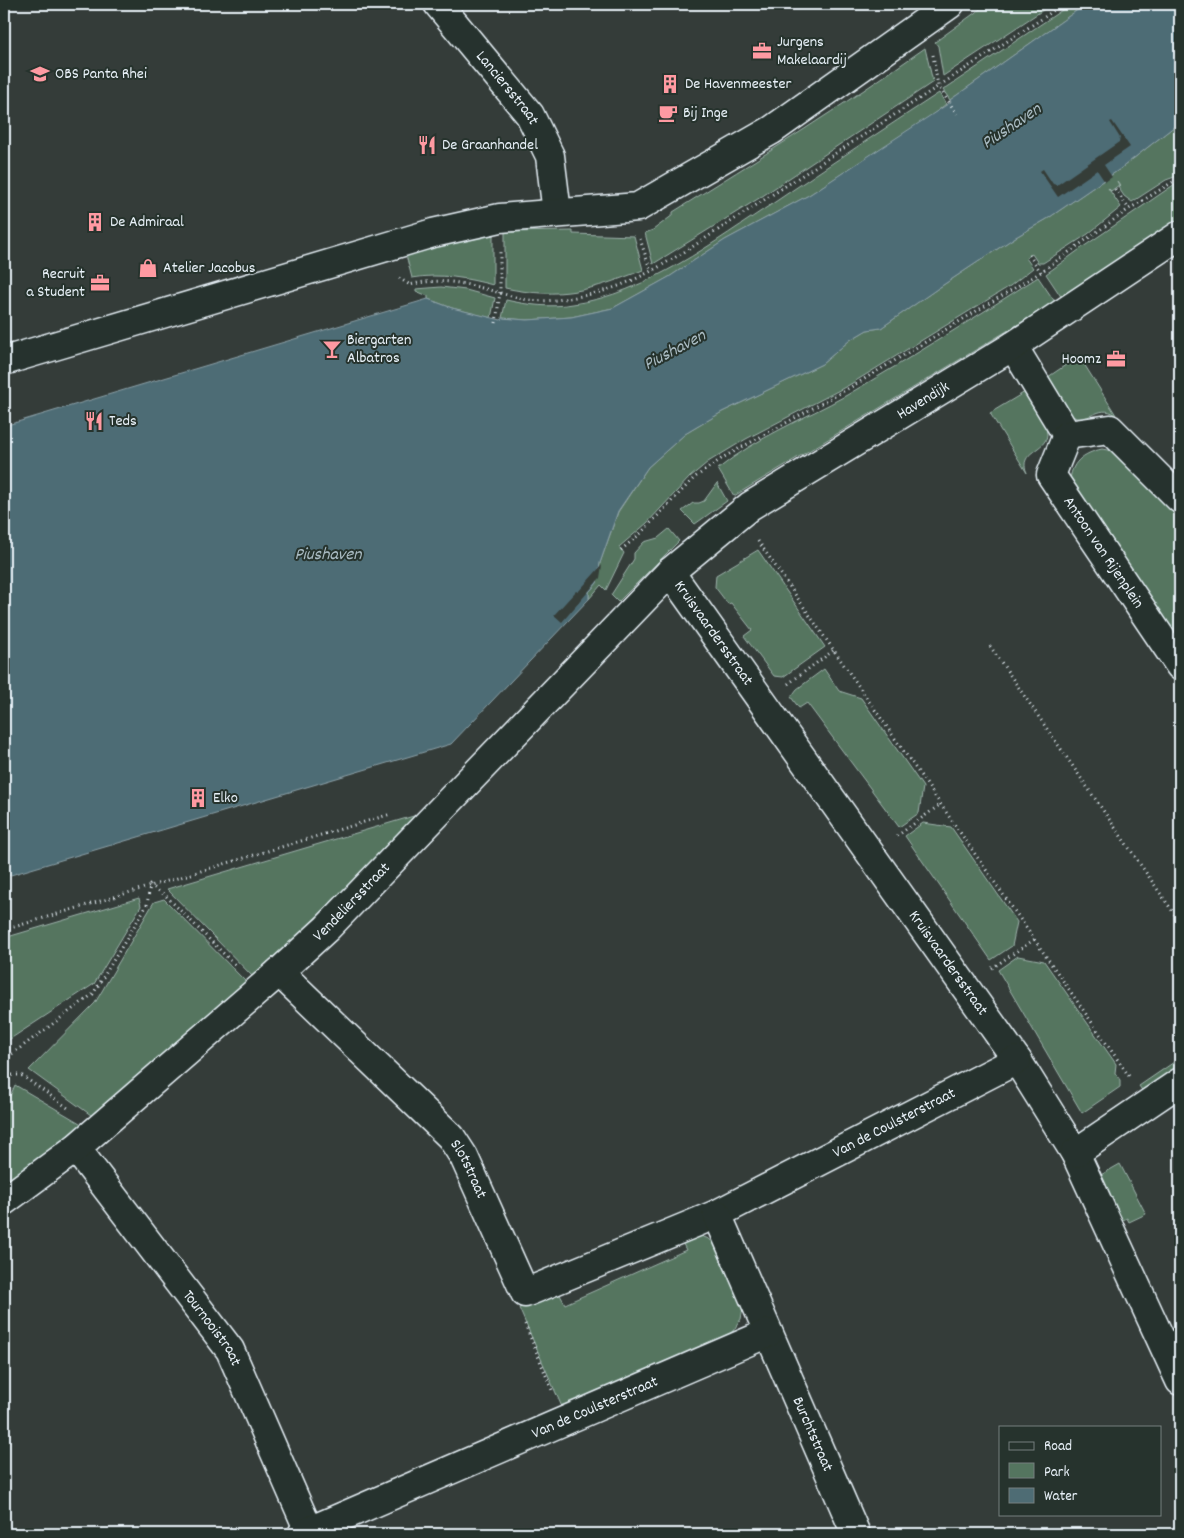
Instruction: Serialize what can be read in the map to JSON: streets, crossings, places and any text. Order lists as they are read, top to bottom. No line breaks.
{"streets":{"street":["Lanciersstraat","Havendijk","Antoon van Rijenplein","Kruisvaardersstraat","Vendeliersstraat","Van de Coulsterstraat","Slotstraat","Tournooistraat","Burchtstraat"]},"crossings":[["Havendijk","Kruisvaardersstraat"],["Havendijk","Vendeliersstraat"],["Kruisvaardersstraat","Vendeliersstraat"],["Kruisvaardersstraat","Van de Coulsterstraat"],["Vendeliersstraat","Slotstraat"],["Vendeliersstraat","Tournooistraat"],["Van de Coulsterstraat","Slotstraat"],["Van de Coulsterstraat","Tournooistraat"],["Van de Coulsterstraat","Burchtstraat"]],"water":["Piushaven"],"places":{"office":["Jurgens Makelaardij","Recruit a Student","Hoomz"],"school or university":["OBS Panta Rhei"],"building":["De Havenmeester","De Admiraal","Elko"],"cafe":["Bij Inge"],"restaurant":["De Graanhandel","Teds"],"shop":["Atelier Jacobus"],"bar":["Biergarten Albatros"]},"legend":["Road","Park","Water"]}
